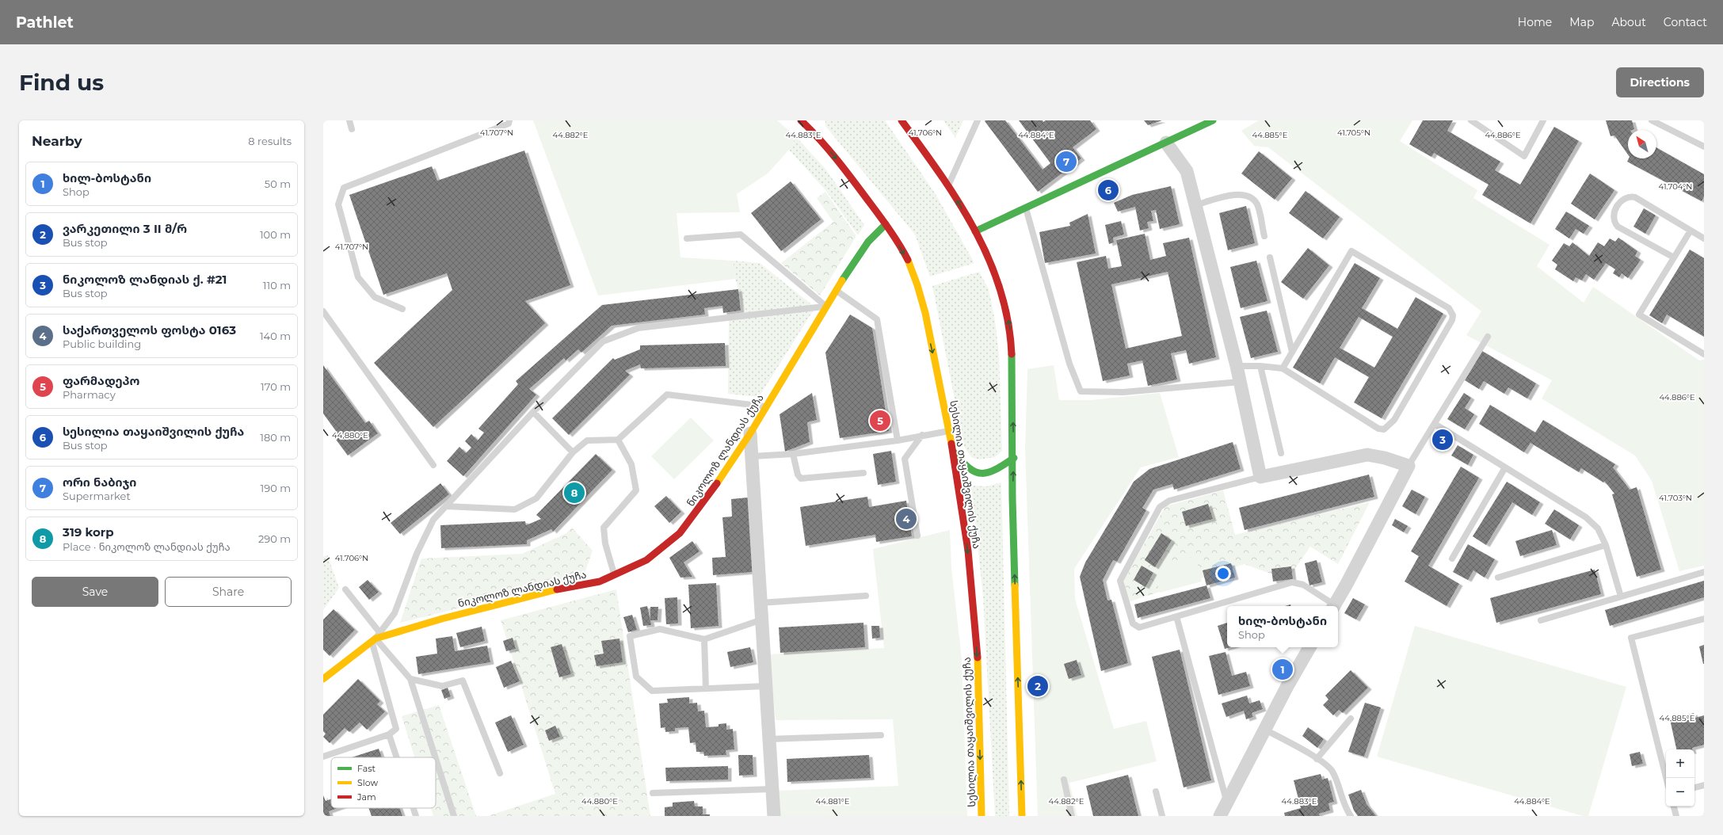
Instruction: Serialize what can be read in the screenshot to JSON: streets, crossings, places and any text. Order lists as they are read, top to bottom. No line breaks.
{"streets":{"main road":["ნიკოლოზ ლანდიას ქუჩა","სესილია თაყაიშვილის ქუჩა"]},"crossings":[["ნიკოლოზ ლანდიას ქუჩა","სესილია თაყაიშვილის ქუჩა"]],"legend":["Fast","Slow","Jam"],"north":"top left","page":{"header":"Pathlet","nav":["Home","Map","About","Contact"],"buttons":["Directions",["Save","Share"]],"title":"Find us","heading":["Nearby","8 results"],"pins":["7","6","5","3","8","4","1","2"],"list":[{"mark":"1","name":"ხილ-ბოსტანი","note":"Shop","value":"50 m"},{"mark":"2","name":"ვარკეთილი 3 II მ/რ","note":"Bus stop","value":"100 m"},{"mark":"3","name":"ნიკოლოზ ლანდიას ქ. #21","note":"Bus stop","value":"110 m"},{"mark":"4","name":"საქართველოს ფოსტა 0163","note":"Public building","value":"140 m"},{"mark":"5","name":"ფარმადეპო","note":"Pharmacy","value":"170 m"},{"mark":"6","name":"სესილია თაყაიშვილის ქუჩა","note":"Bus stop","value":"180 m"},{"mark":"7","name":"ორი ნაბიჯი","note":"Supermarket","value":"190 m"},{"mark":"8","name":"319 korp","note":"Place · ნიკოლოზ ლანდიას ქუჩა","value":"290 m"}],"popup":["ხილ-ბოსტანი","Shop"],"map_buttons":["+","−"]},"coordinates":["41.707°N","41.706°N","41.705°N","44.882°E","44.883°E","44.884°E","44.885°E","44.886°E","41.704°N","44.880°E","41.703°N","44.881°E"]}
